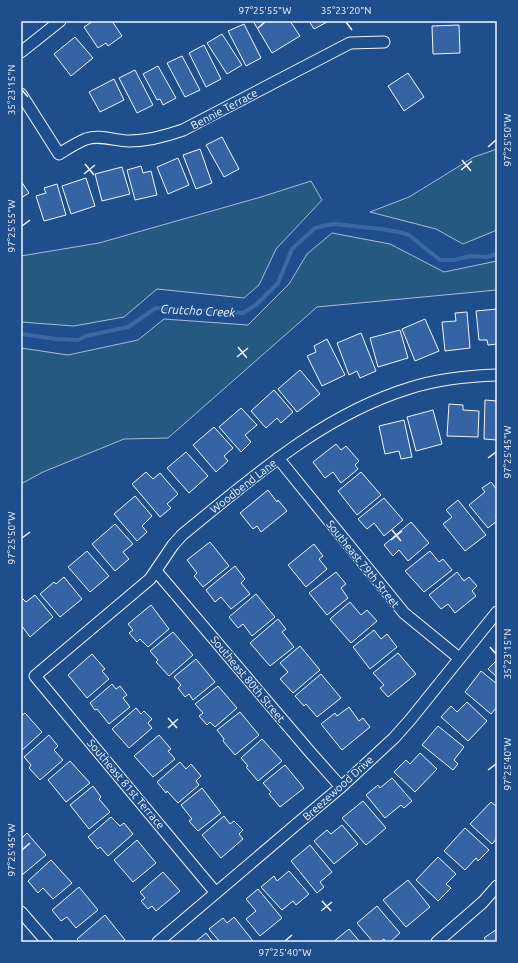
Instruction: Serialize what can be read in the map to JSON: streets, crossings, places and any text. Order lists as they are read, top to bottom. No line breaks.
{"streets":{"street":["Bennie Terrace","Woodbend Lane","Southeast 79th Street","Southeast 80th Street","Southeast 81st Terrace","Breezewood Drive"]},"crossings":[["Woodbend Lane","Southeast 79th Street"],["Woodbend Lane","Southeast 80th Street"],["Woodbend Lane","Southeast 81st Terrace"],["Southeast 79th Street","Breezewood Drive"],["Southeast 80th Street","Breezewood Drive"],["Southeast 81st Terrace","Breezewood Drive"]],"water":["Crutcho Creek"],"coordinates":["97°25'55\"W","35°23'20\"N","35°23'15\"N","97°25'50\"W","97°25'45\"W","97°25'40\"W"]}
